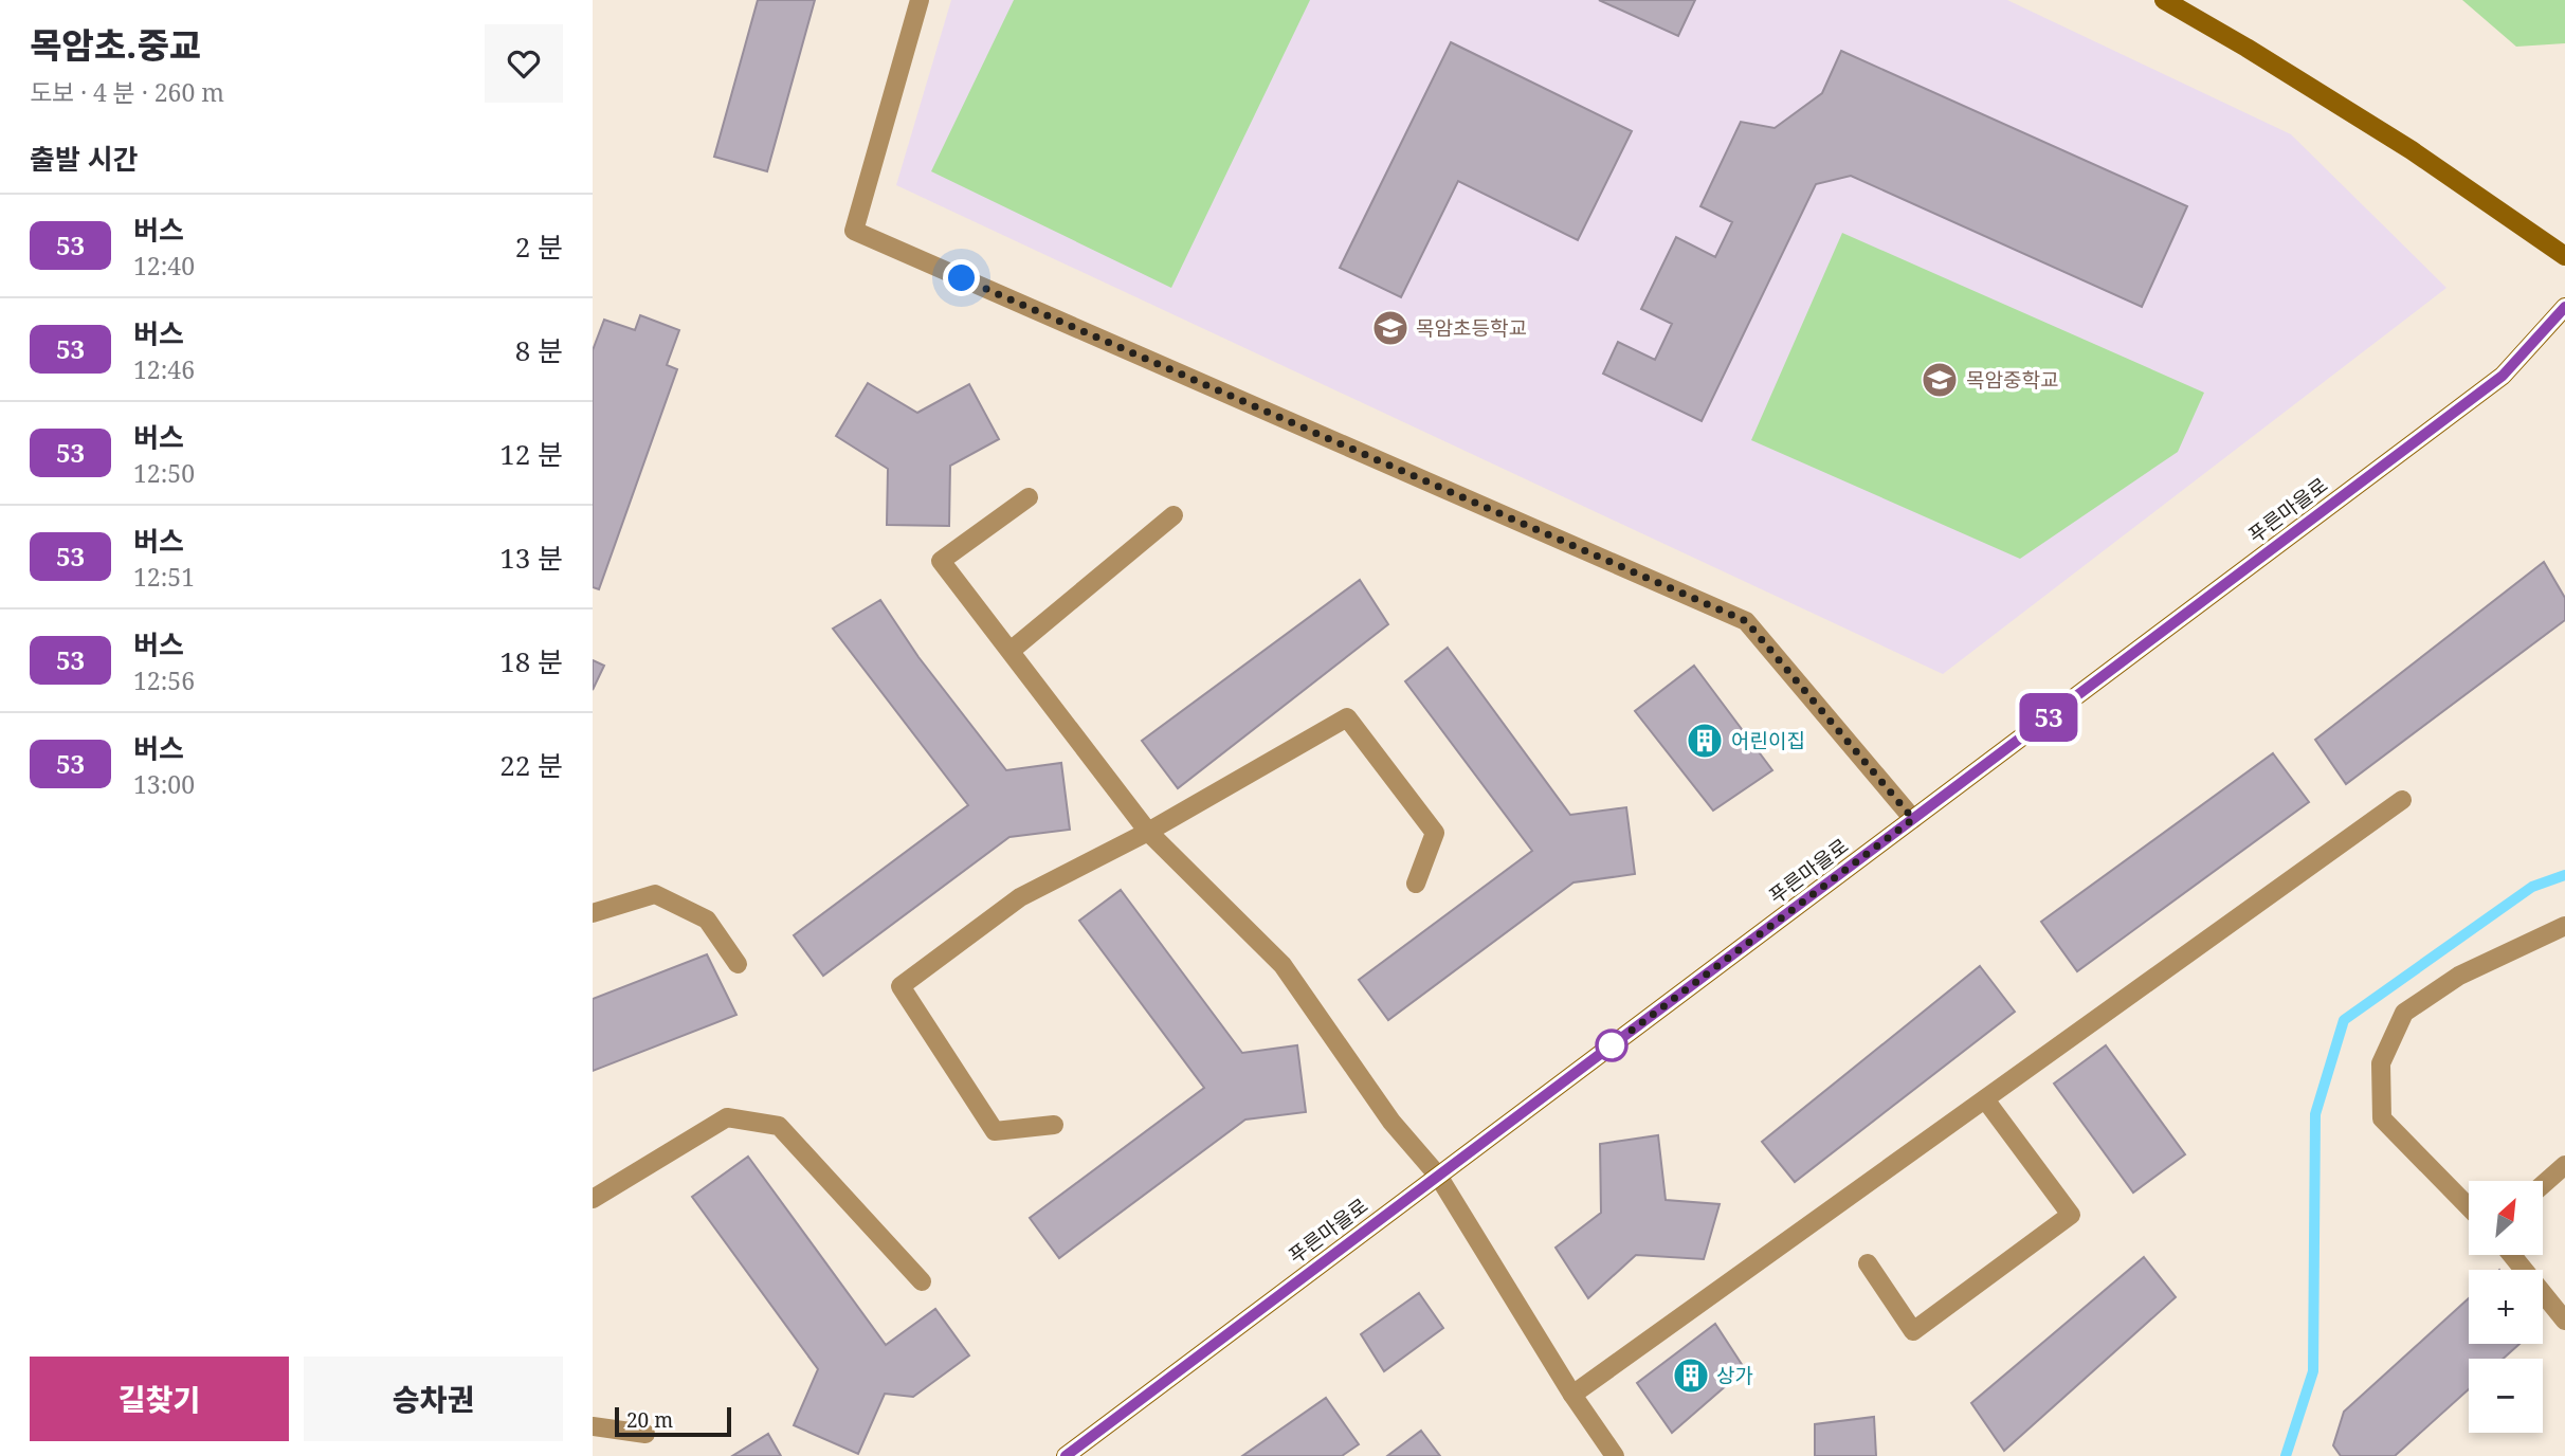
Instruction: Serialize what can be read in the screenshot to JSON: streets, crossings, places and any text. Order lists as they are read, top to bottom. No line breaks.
{"streets":{"street":["푸른마을로"]},"places":{"school or university":["목암초등학교","목암중학교"],"building":["어린이집","상가"]},"lines":["bus line 53"],"scale_bar":"20 m","north":"top right","page":{"heading":[["목암초.중교","도보 · 4 분 · 260 m"],"출발 시간"],"on_map":"53","list":[{"mark":"53","name":"버스","note":"12:40","value":"2 분"},{"mark":"53","name":"버스","note":"12:46","value":"8 분"},{"mark":"53","name":"버스","note":"12:50","value":"12 분"},{"mark":"53","name":"버스","note":"12:51","value":"13 분"},{"mark":"53","name":"버스","note":"12:56","value":"18 분"},{"mark":"53","name":"버스","note":"13:00","value":"22 분"}],"map_buttons":["+","−"],"buttons":["길찾기","승차권"],"scale":"20 m"}}
